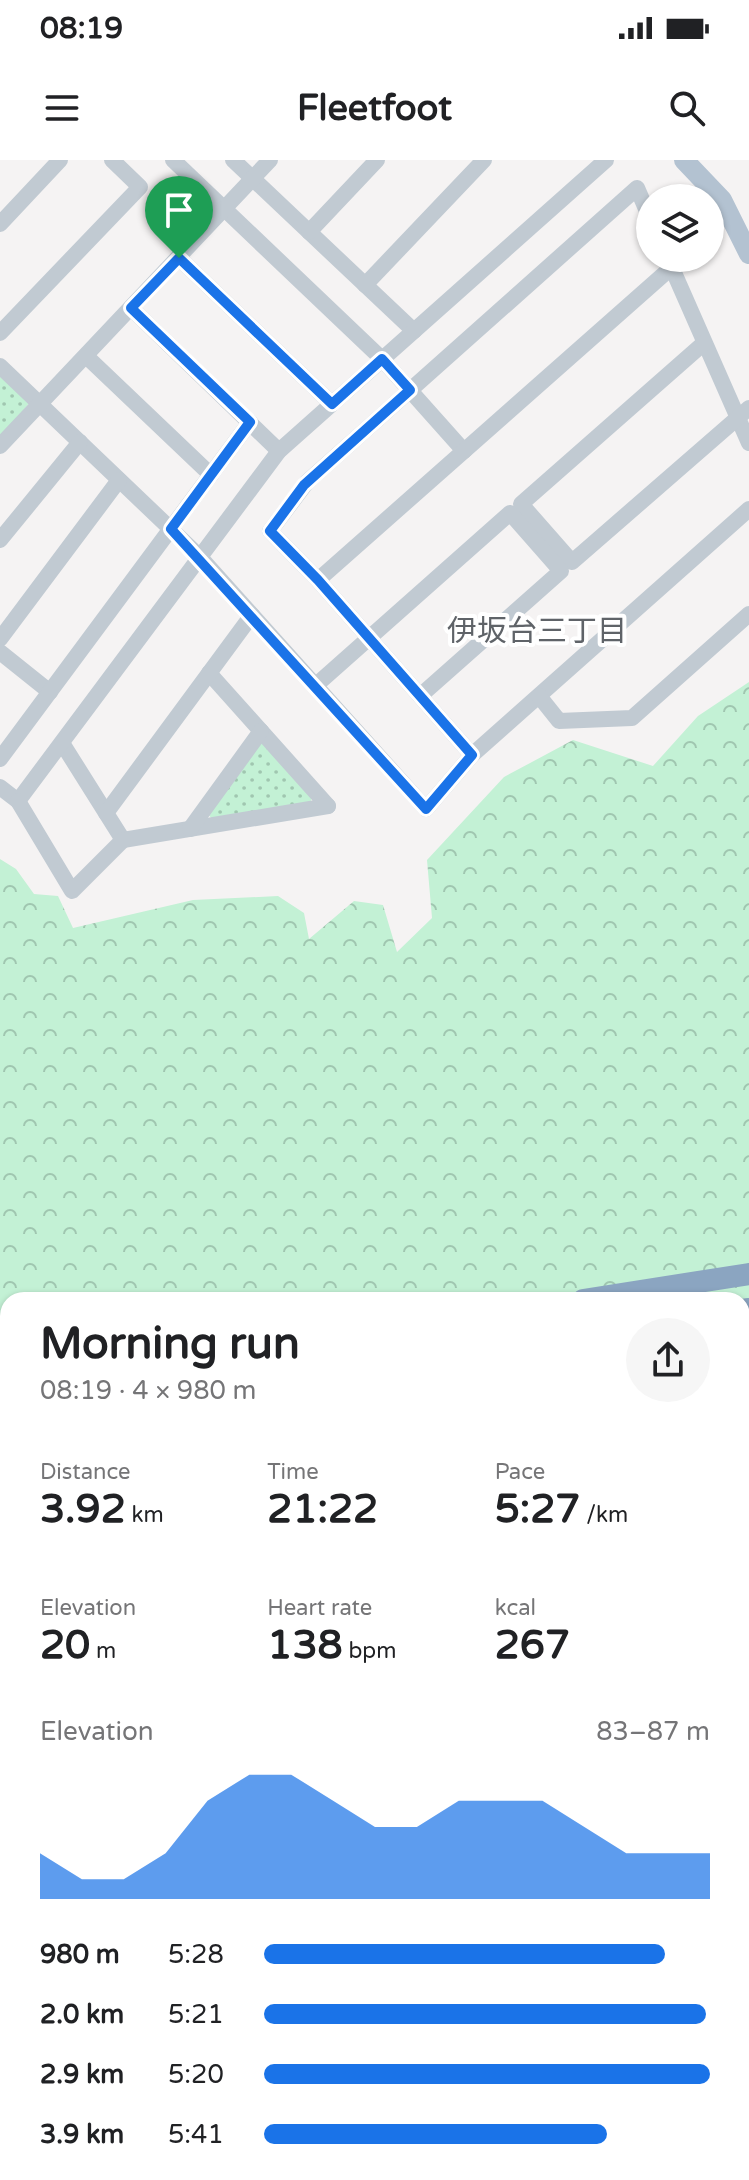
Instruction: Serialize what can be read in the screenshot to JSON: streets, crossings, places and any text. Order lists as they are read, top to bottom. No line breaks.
{"districts":["伊坂台三丁目"],"page":{"status":"08:19","header":"Fleetfoot","heading":["Morning run","08:19 · 4 × 980 m"],"stats":[["Distance","3.92 km"],["Time","21:22"],["Pace","5:27 /km"],["Elevation","20 m"],["Heart rate","138 bpm"],["kcal","267"]],"chart":["Elevation","83–87 m"],"list":[{"name":"980 m","note":"5:28"},{"name":"2.0 km","note":"5:21"},{"name":"2.9 km","note":"5:20"},{"name":"3.9 km","note":"5:41"}]}}
